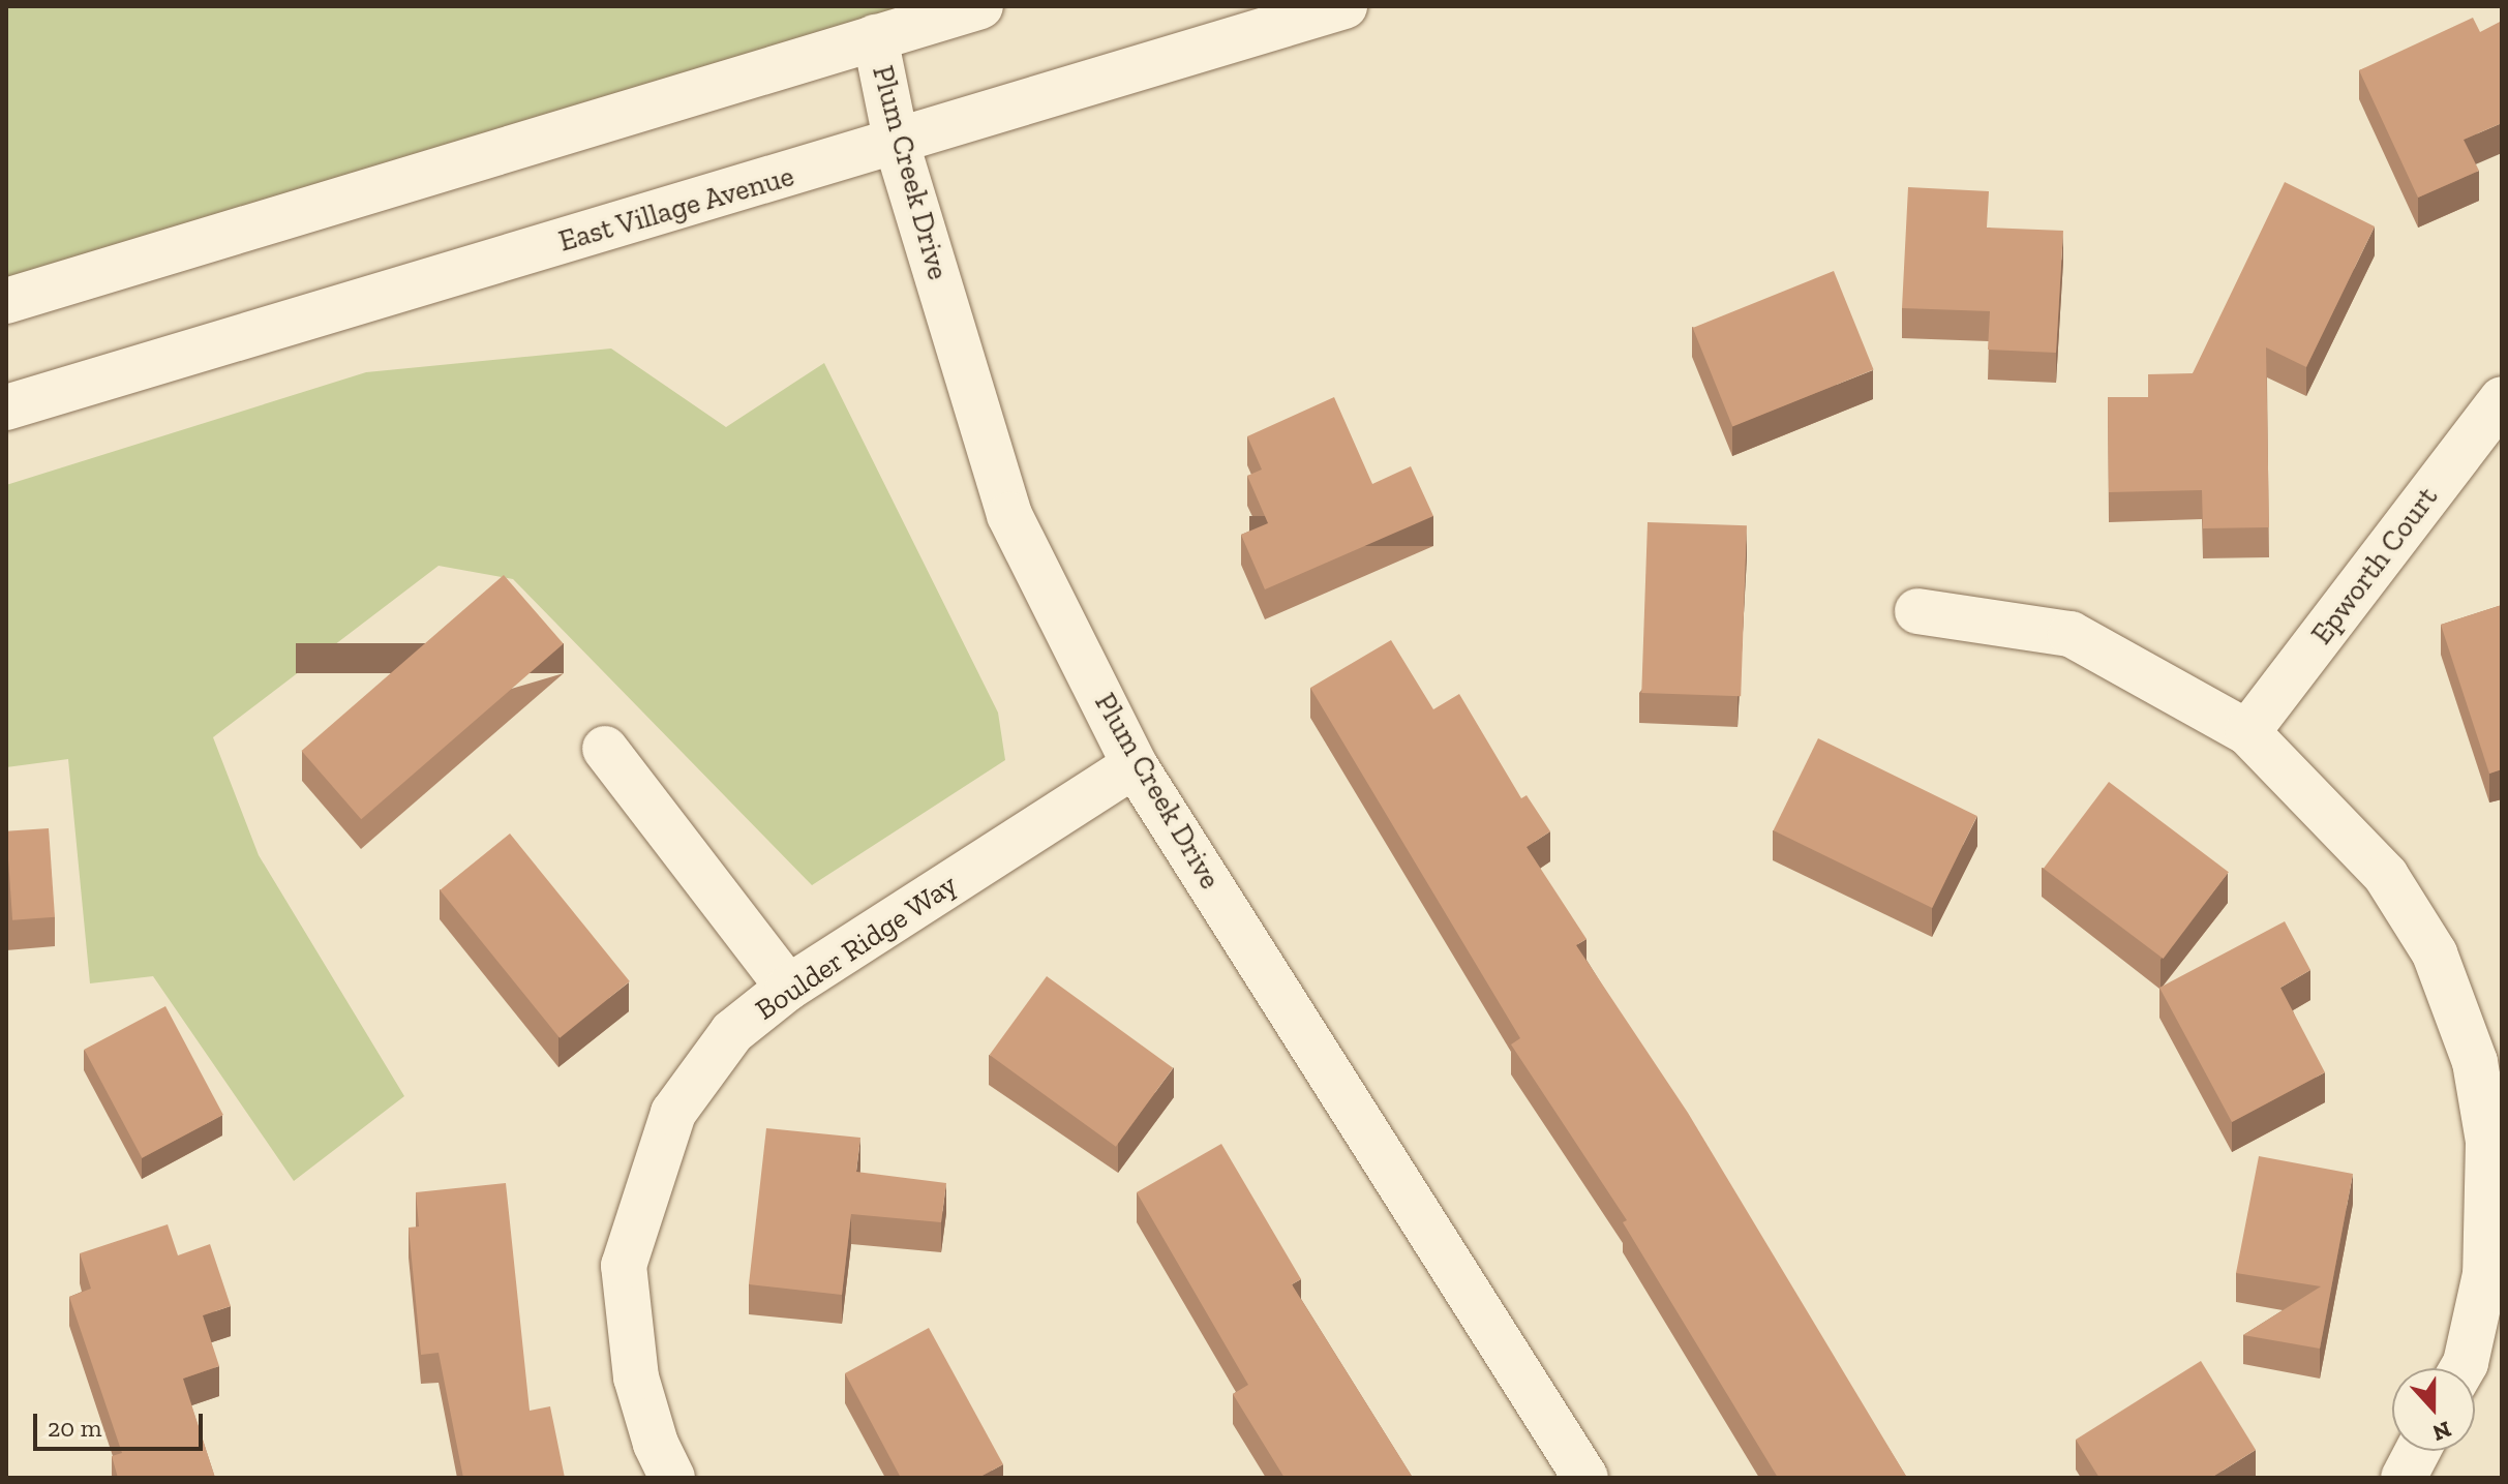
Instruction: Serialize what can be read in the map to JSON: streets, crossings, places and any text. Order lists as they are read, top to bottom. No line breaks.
{"streets":{"street":["Plum Creek Drive","East Village Avenue","Epworth Court","Boulder Ridge Way"]},"crossings":[["Plum Creek Drive","East Village Avenue"],["Plum Creek Drive","Boulder Ridge Way"]],"scale_bar":"20 m","north":"bottom"}
